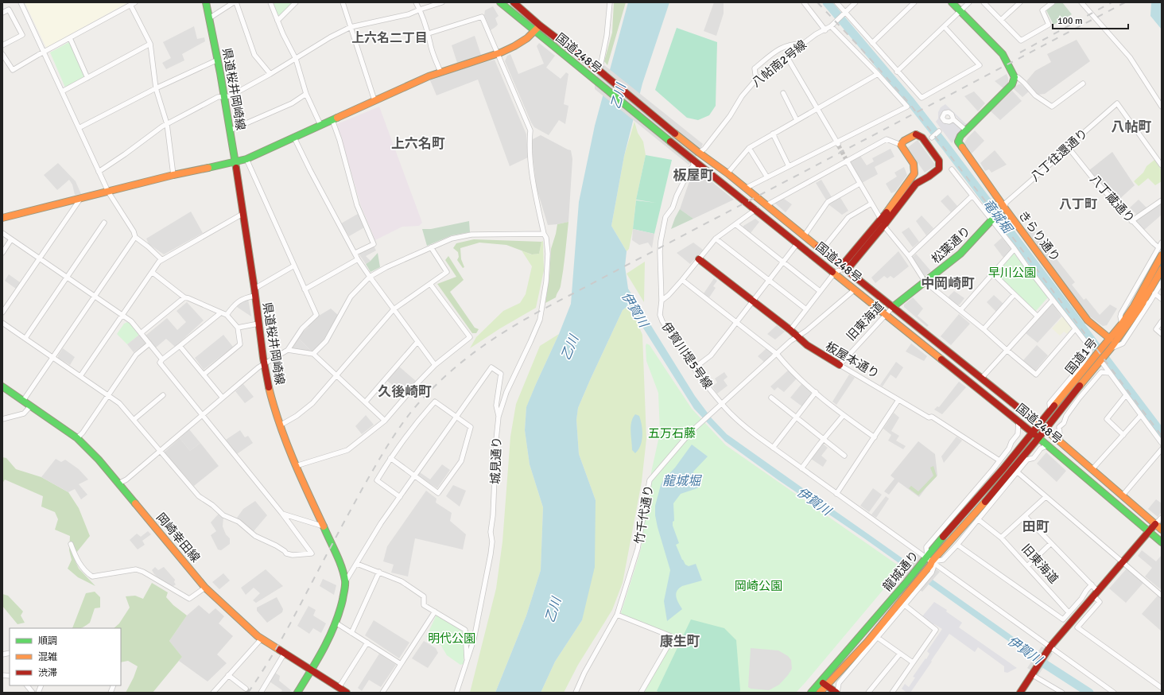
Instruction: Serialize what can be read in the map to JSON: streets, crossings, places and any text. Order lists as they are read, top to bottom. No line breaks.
{"streets":{"main road":["国道248号","県道桜井岡崎線","きらり通り","松葉通り","国道1号","板屋本通り","岡崎幸田線","龍城通り"],"street":["八帖南2号線","八丁往還通り","八丁蔵通り","旧東海道","伊賀川堤5号線","城見通り","竹千代通り"]},"crossings":[["国道248号","八帖南2号線"],["国道248号","松葉通り"],["国道248号","旧東海道"],["国道248号","伊賀川堤5号線"],["国道248号","国道1号"],["国道248号","竹千代通り"],["県道桜井岡崎線","岡崎幸田線"],["八丁往還通り","八丁蔵通り"],["八丁往還通り","きらり通り"],["きらり通り","国道1号"],["松葉通り","旧東海道"],["旧東海道","板屋本通り"],["伊賀川堤5号線","竹千代通り"],["伊賀川堤5号線","龍城通り"],["国道1号","龍城通り"],["板屋本通り","竹千代通り"]],"districts":["上六名二丁目","八帖町","上六名町","板屋町","八丁町","中岡崎町","久後崎町","田町","康生町"],"water":["乙川","竜城堀","伊賀川","龍城堀"],"parks":["早川公園","五万石藤","岡崎公園","明代公園"],"legend":["順調","混雑","渋滞"],"scale_bar":"100 m"}
